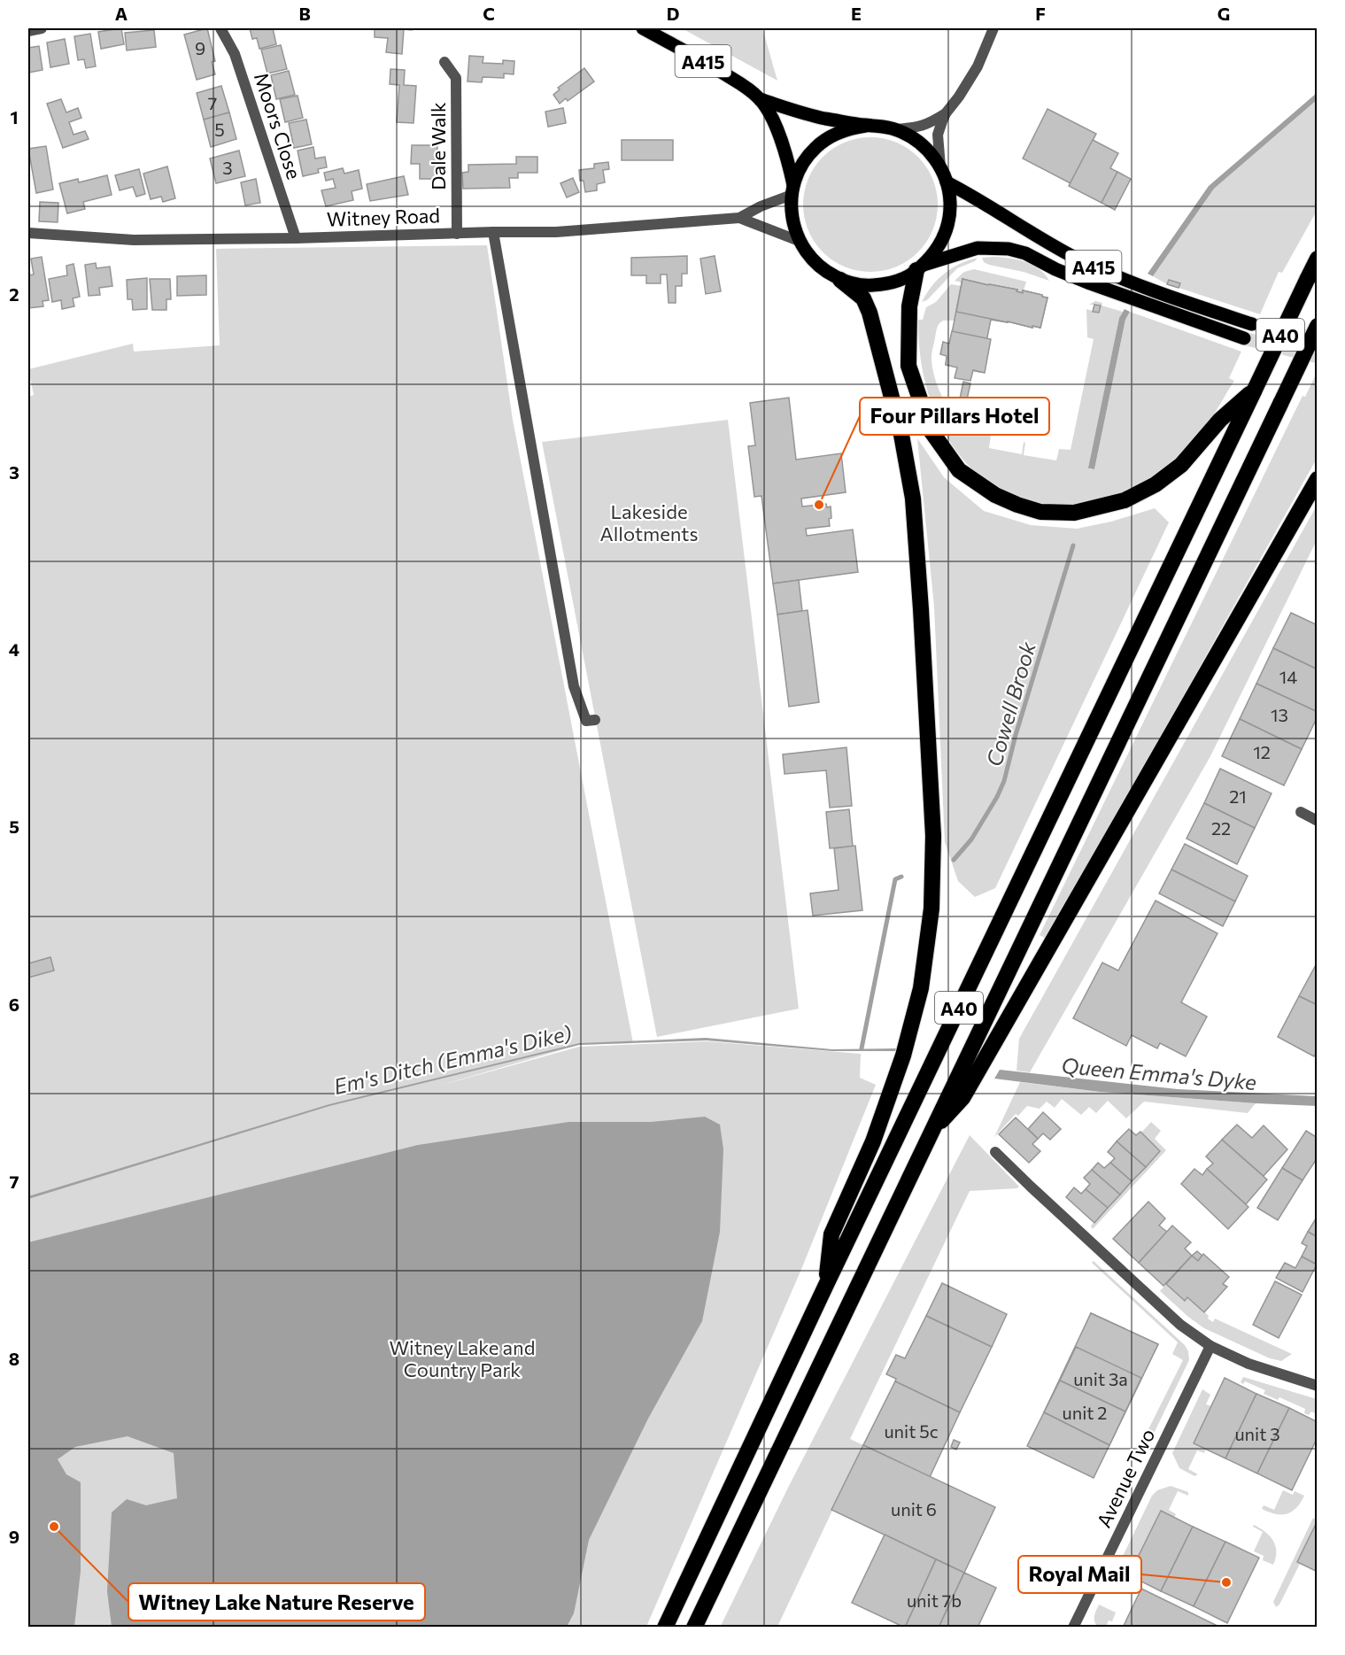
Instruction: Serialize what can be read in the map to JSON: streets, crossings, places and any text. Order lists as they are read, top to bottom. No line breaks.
{"streets":{"highway":["A40"],"main road":["A415"],"street":["Moors Close","Dale Walk","Witney Road","Avenue Two"]},"crossings":[["A415","Witney Road"],["Moors Close","Witney Road"],["Dale Walk","Witney Road"]],"water":["Cowell Brook","Em's Ditch (Emma's Dike)","Queen Emma's Dyke"],"parks":["Lakeside Allotments","Witney Lake and Country Park"],"places":["Four Pillars Hotel","Witney Lake Nature Reserve","Royal Mail"],"house_numbers":["9","7","5","3","14","13","12","21","22","unit 3a","unit 2","unit 5c","unit 3","unit 6","unit 7b"],"grid":{"columns":["A","B","C","D","E","F","G"],"rows":["1","2","3","4","5","6","7","8","9"]}}
